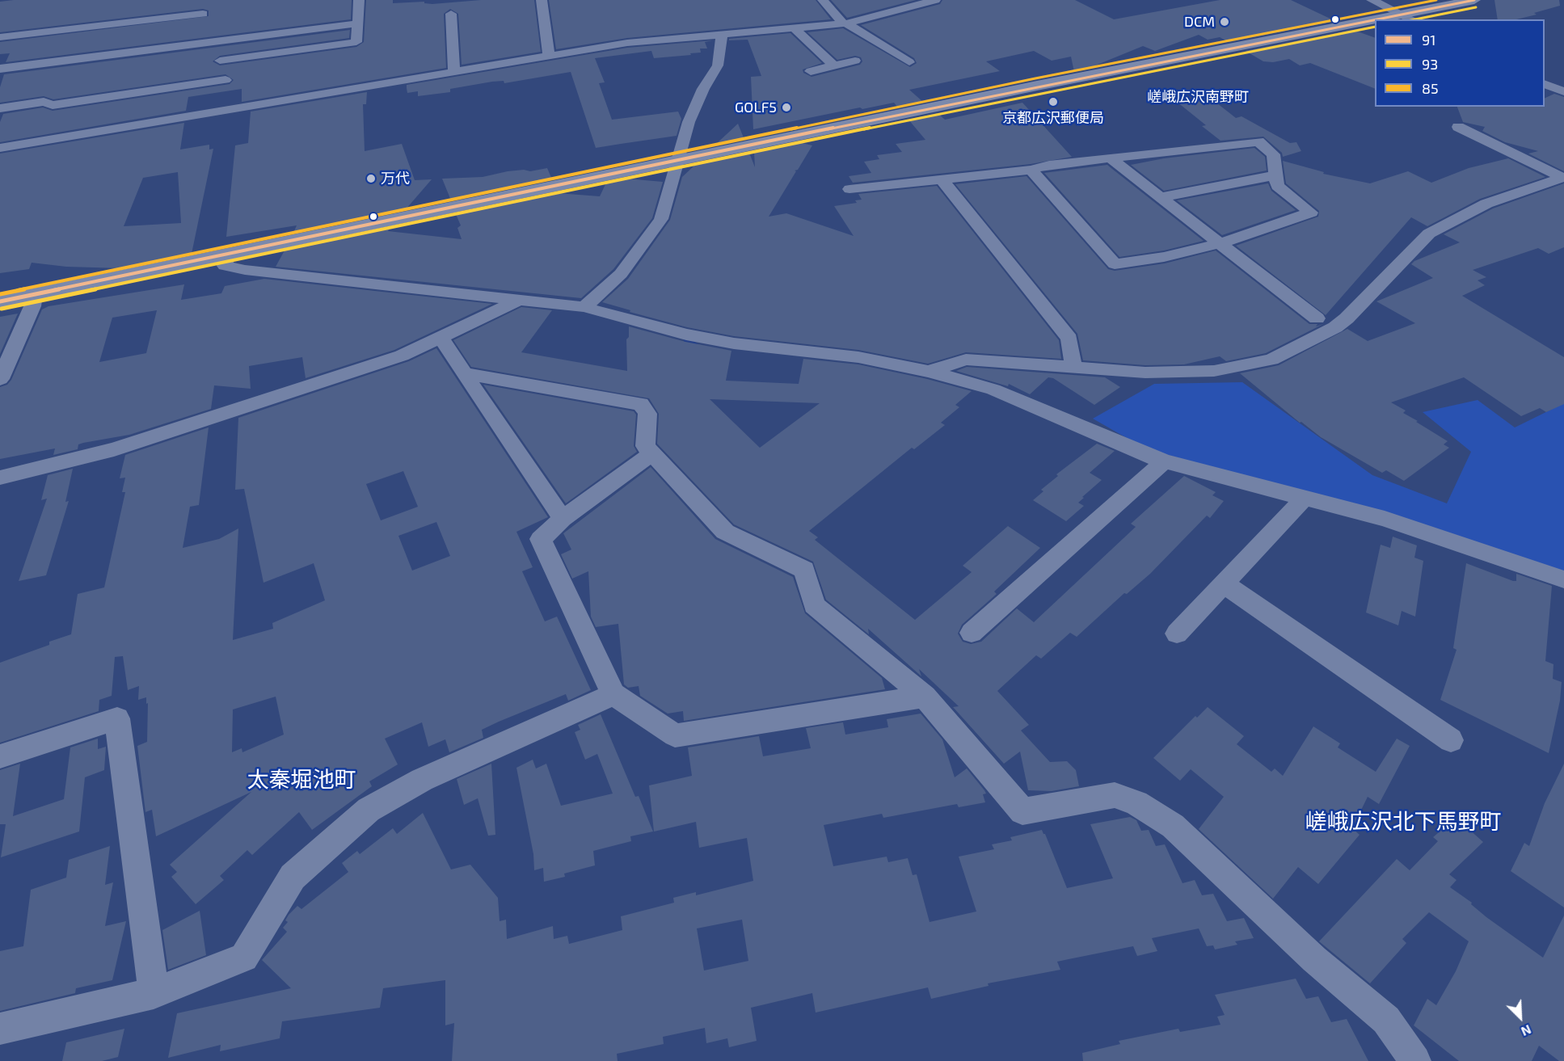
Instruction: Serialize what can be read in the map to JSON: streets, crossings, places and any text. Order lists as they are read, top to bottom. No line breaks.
{"districts":["嵯峨広沢南野町","太秦堀池町","嵯峨広沢北下馬野町"],"places":["DCM","京都広沢郵便局","GOLF5","万代"],"lines":["transit line 91","transit line 85","transit line 93"],"legend":["91","93","85"],"north":"bottom right"}
